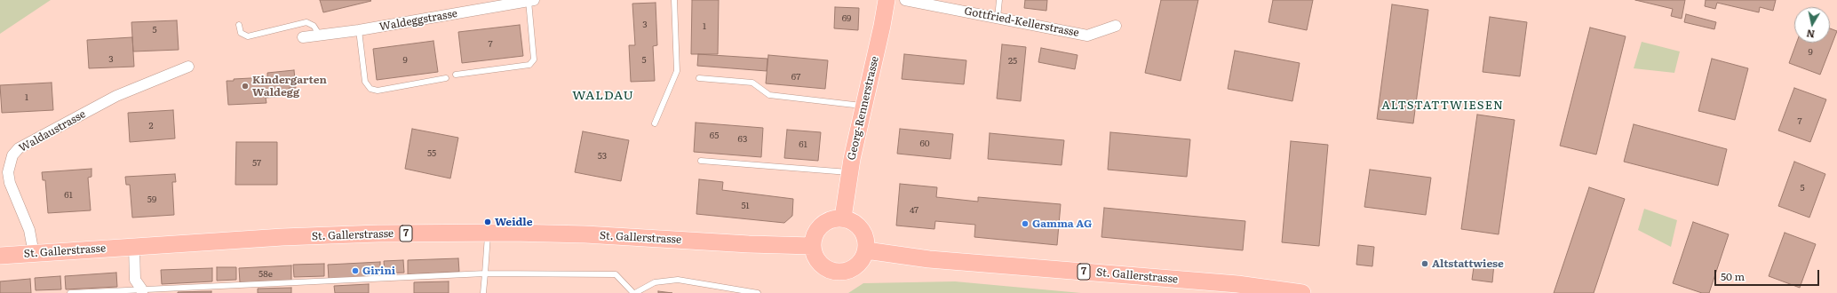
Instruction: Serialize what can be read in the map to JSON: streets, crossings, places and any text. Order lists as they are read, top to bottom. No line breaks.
{"streets":{"main road":["Georg-Rennerstrasse","7","St. Gallerstrasse"],"street":["Waldeggstrasse","Gottfried-Kellerstrasse","Waldaustrasse"]},"crossings":[["Georg-Rennerstrasse","St. Gallerstrasse"],["Waldaustrasse","St. Gallerstrasse"]],"districts":["WALDAU","ALTSTATTWIESEN"],"places":["Kindergarten Waldegg","Weidle","Gamma AG","Altstattwiese","Girini"],"house_numbers":["69","3","1","5","7","9","3","9","5","25","67","1","7","2","65","63","60","61","55","53","57","5","61","59","51","47","58e"],"scale_bar":"50 m","north":"bottom"}
